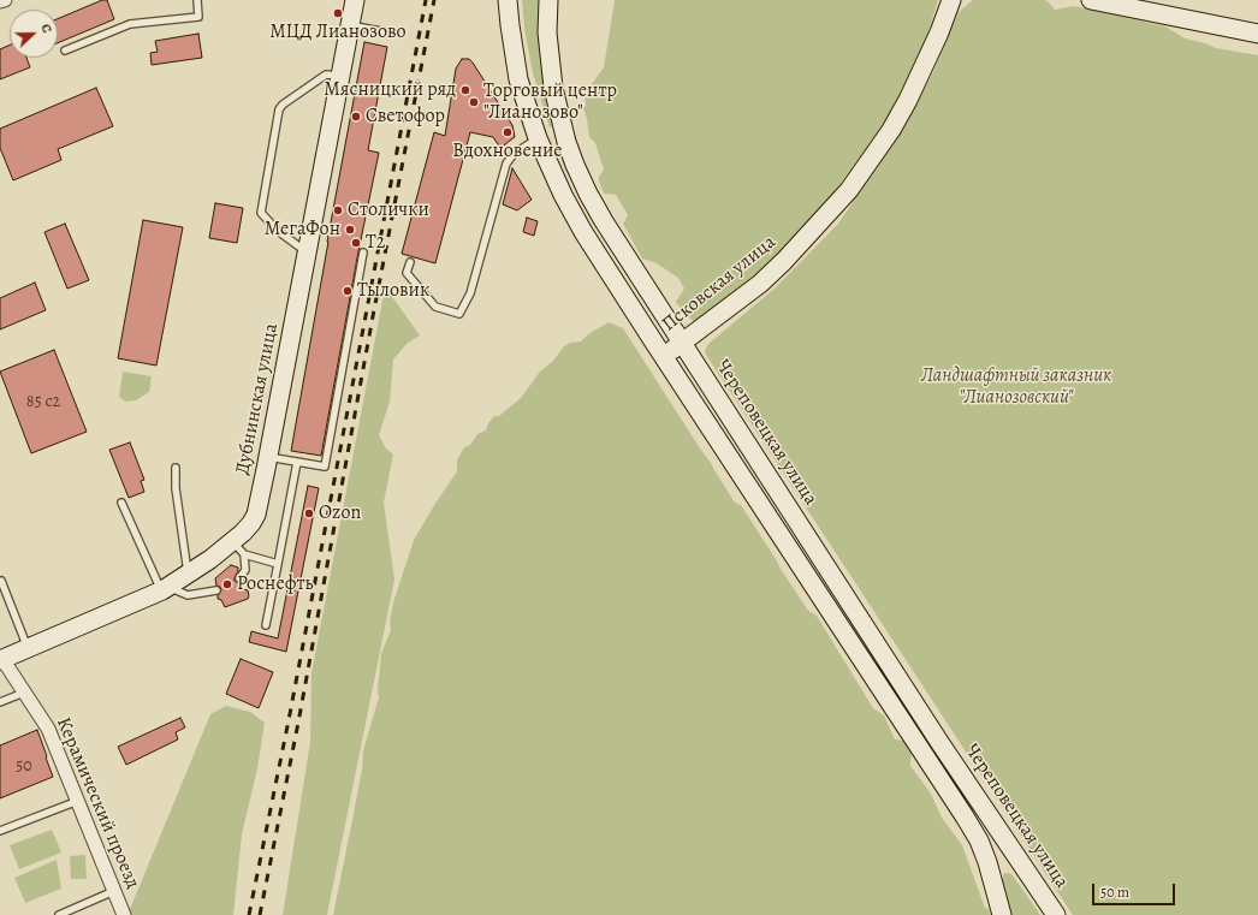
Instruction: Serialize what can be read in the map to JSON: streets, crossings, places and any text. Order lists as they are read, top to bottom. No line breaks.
{"streets":{"main road":["Псковская улица","Дубнинская улица","Череповецкая улица"],"street":["Керамический проезд"]},"crossings":[["Псковская улица","Череповецкая улица"],["Дубнинская улица","Керамический проезд"]],"parks":["Ландшафтный заказник \"Лианозовский\""],"places":["МЦД Лианозово","Мясницкий ряд","Торговый центр \"Лианозово\"","Светофор","Вдохновение","Столички","МегаФон","T2","Тыловик","Ozon","Роснефть"],"house_numbers":["85 с2","50"],"scale_bar":"50 m","north":"right"}
